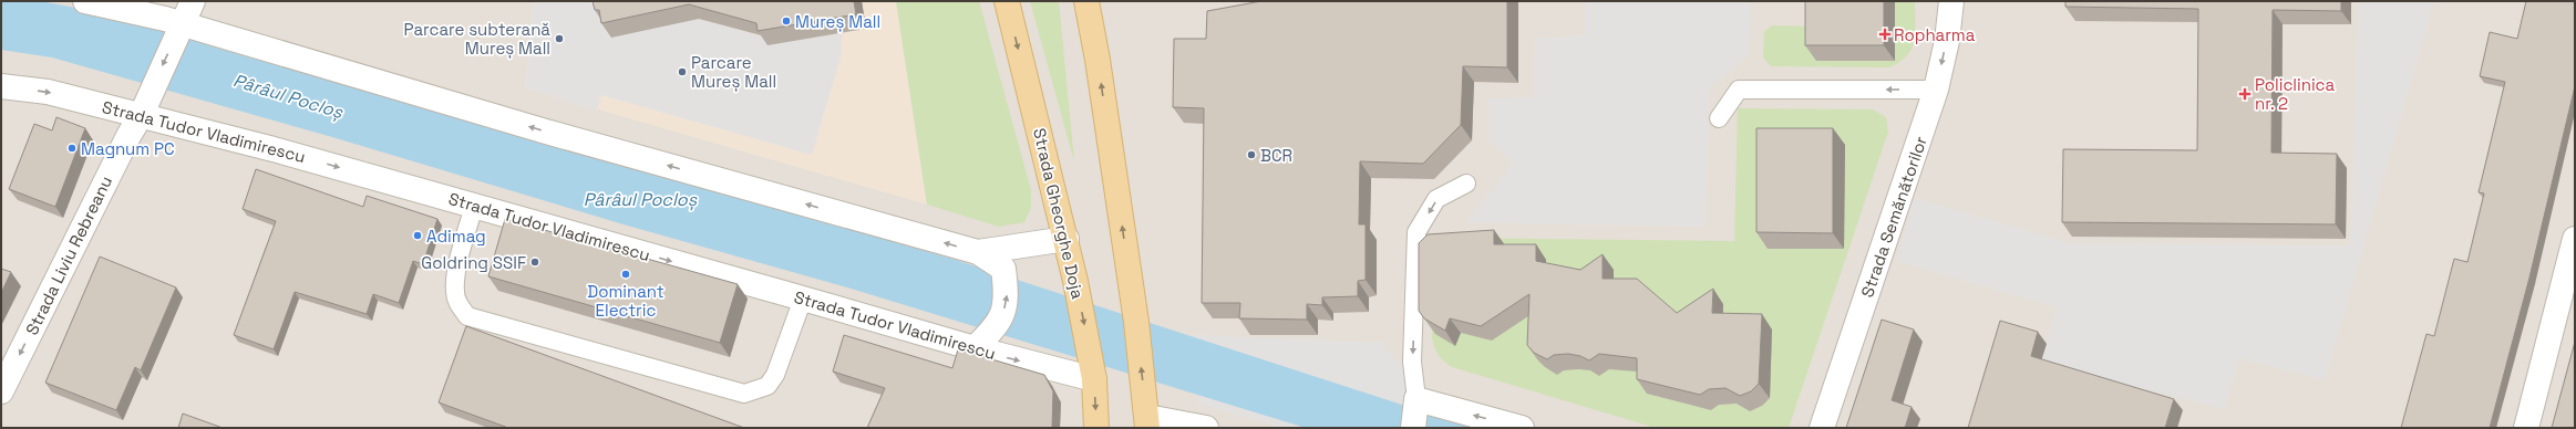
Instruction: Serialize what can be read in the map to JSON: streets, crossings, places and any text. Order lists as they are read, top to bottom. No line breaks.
{"streets":{"main road":["Strada Gheorghe Doja"],"street":["Strada Tudor Vladimirescu","Strada Semănătorilor","Strada Liviu Rebreanu"]},"crossings":[["Strada Tudor Vladimirescu","Strada Gheorghe Doja"],["Strada Tudor Vladimirescu","Strada Liviu Rebreanu"]],"one_way":["Strada Liviu Rebreanu"],"water":["Pârâul Pocloș"],"places":{"other":["Mureș Mall","Parcare subterană Mureș Mall","Parcare Mureș Mall","Magnum PC","BCR","Adimag","Goldring SSIF","Dominant Electric"],"health":["Ropharma","Policlinica nr. 2"]}}
